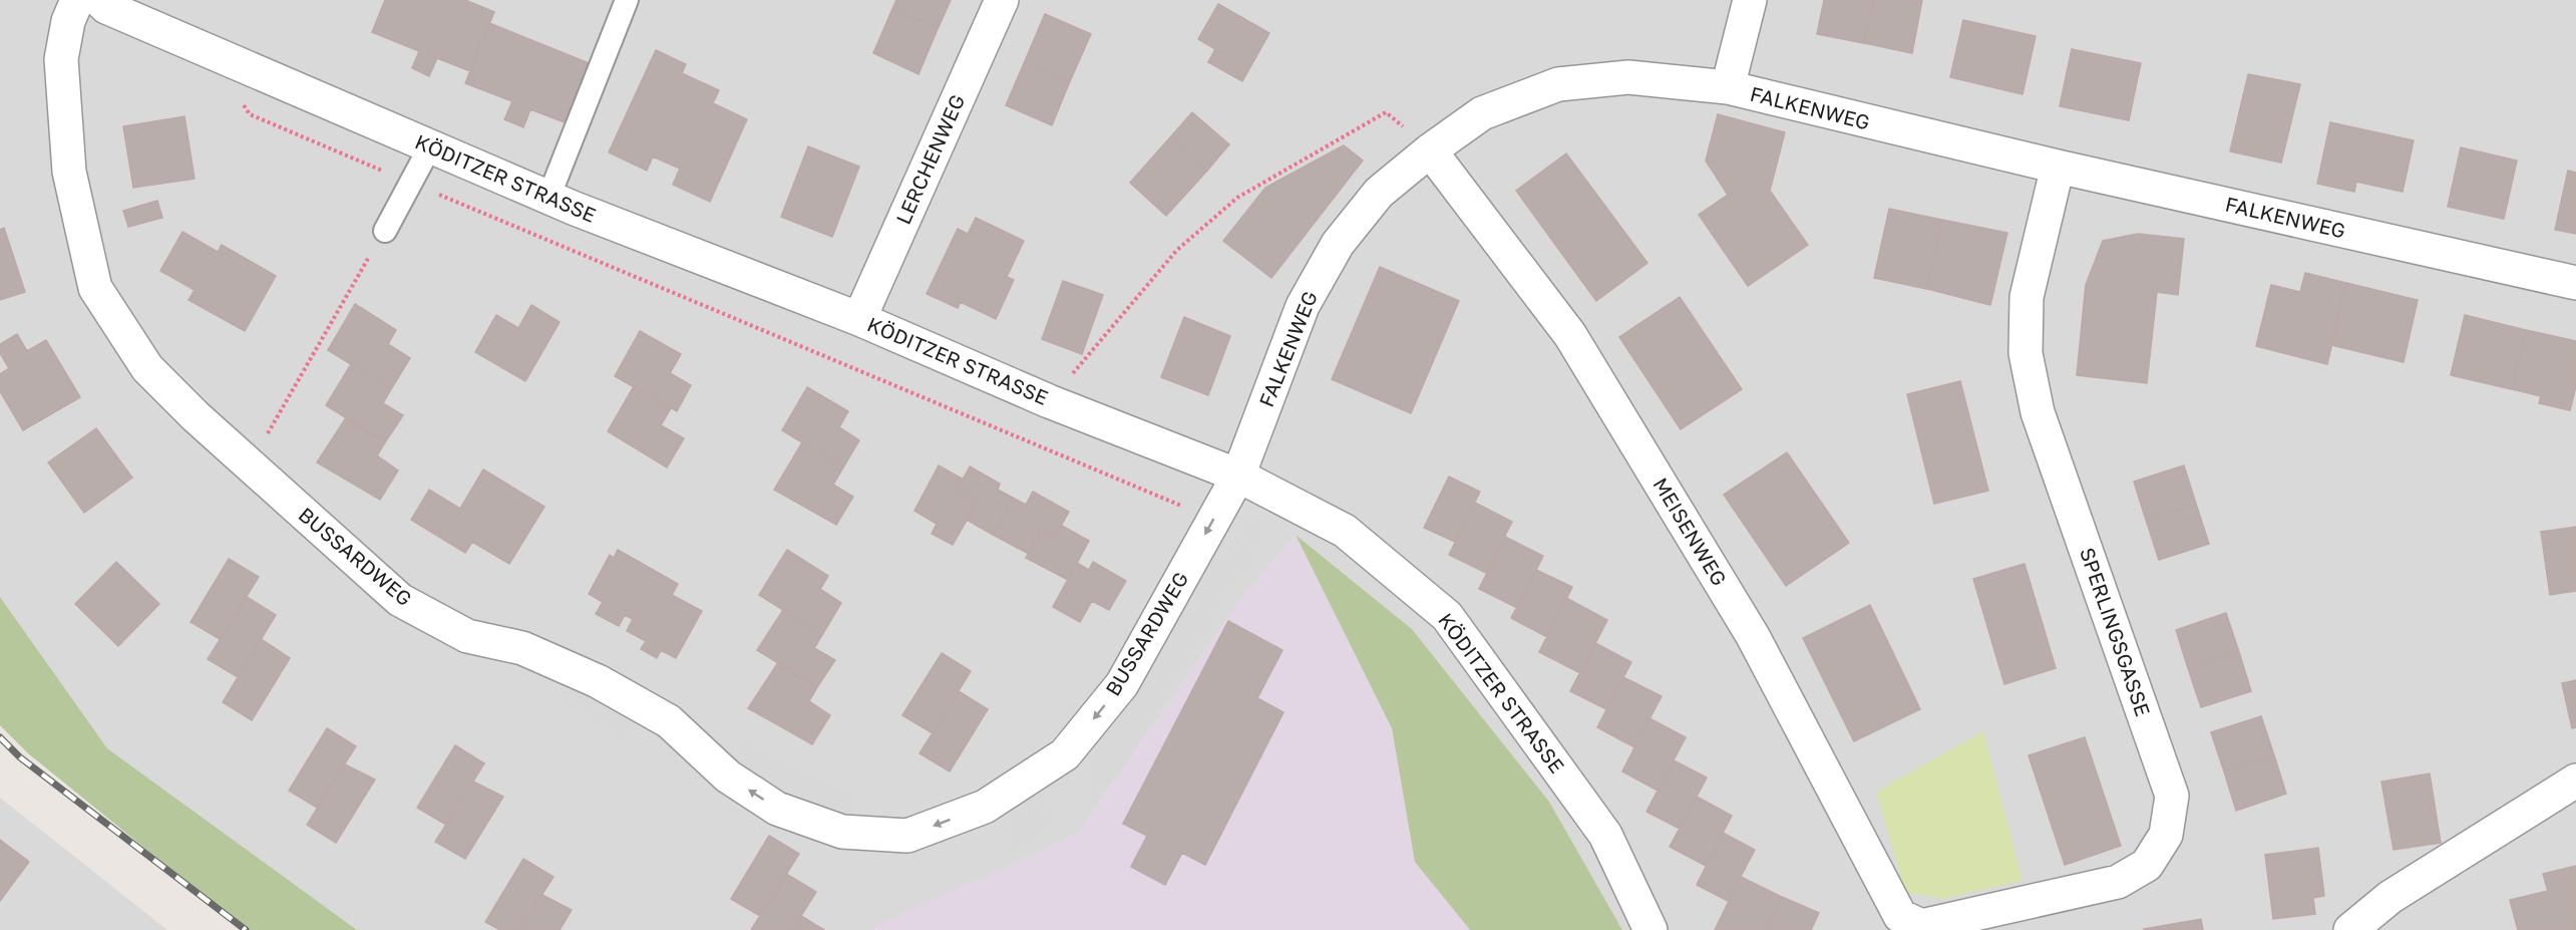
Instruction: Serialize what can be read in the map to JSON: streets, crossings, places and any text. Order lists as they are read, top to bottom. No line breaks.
{"streets":{"street":["FALKENWEG","LERCHENWEG","KÖDITZER STRASSE","MEISENWEG","BUSSARDWEG","SPERLINGSGASSE"]},"crossings":[["FALKENWEG","KÖDITZER STRASSE"],["FALKENWEG","MEISENWEG"],["FALKENWEG","BUSSARDWEG"],["FALKENWEG","SPERLINGSGASSE"],["LERCHENWEG","KÖDITZER STRASSE"],["KÖDITZER STRASSE","BUSSARDWEG"],["MEISENWEG","SPERLINGSGASSE"]]}
